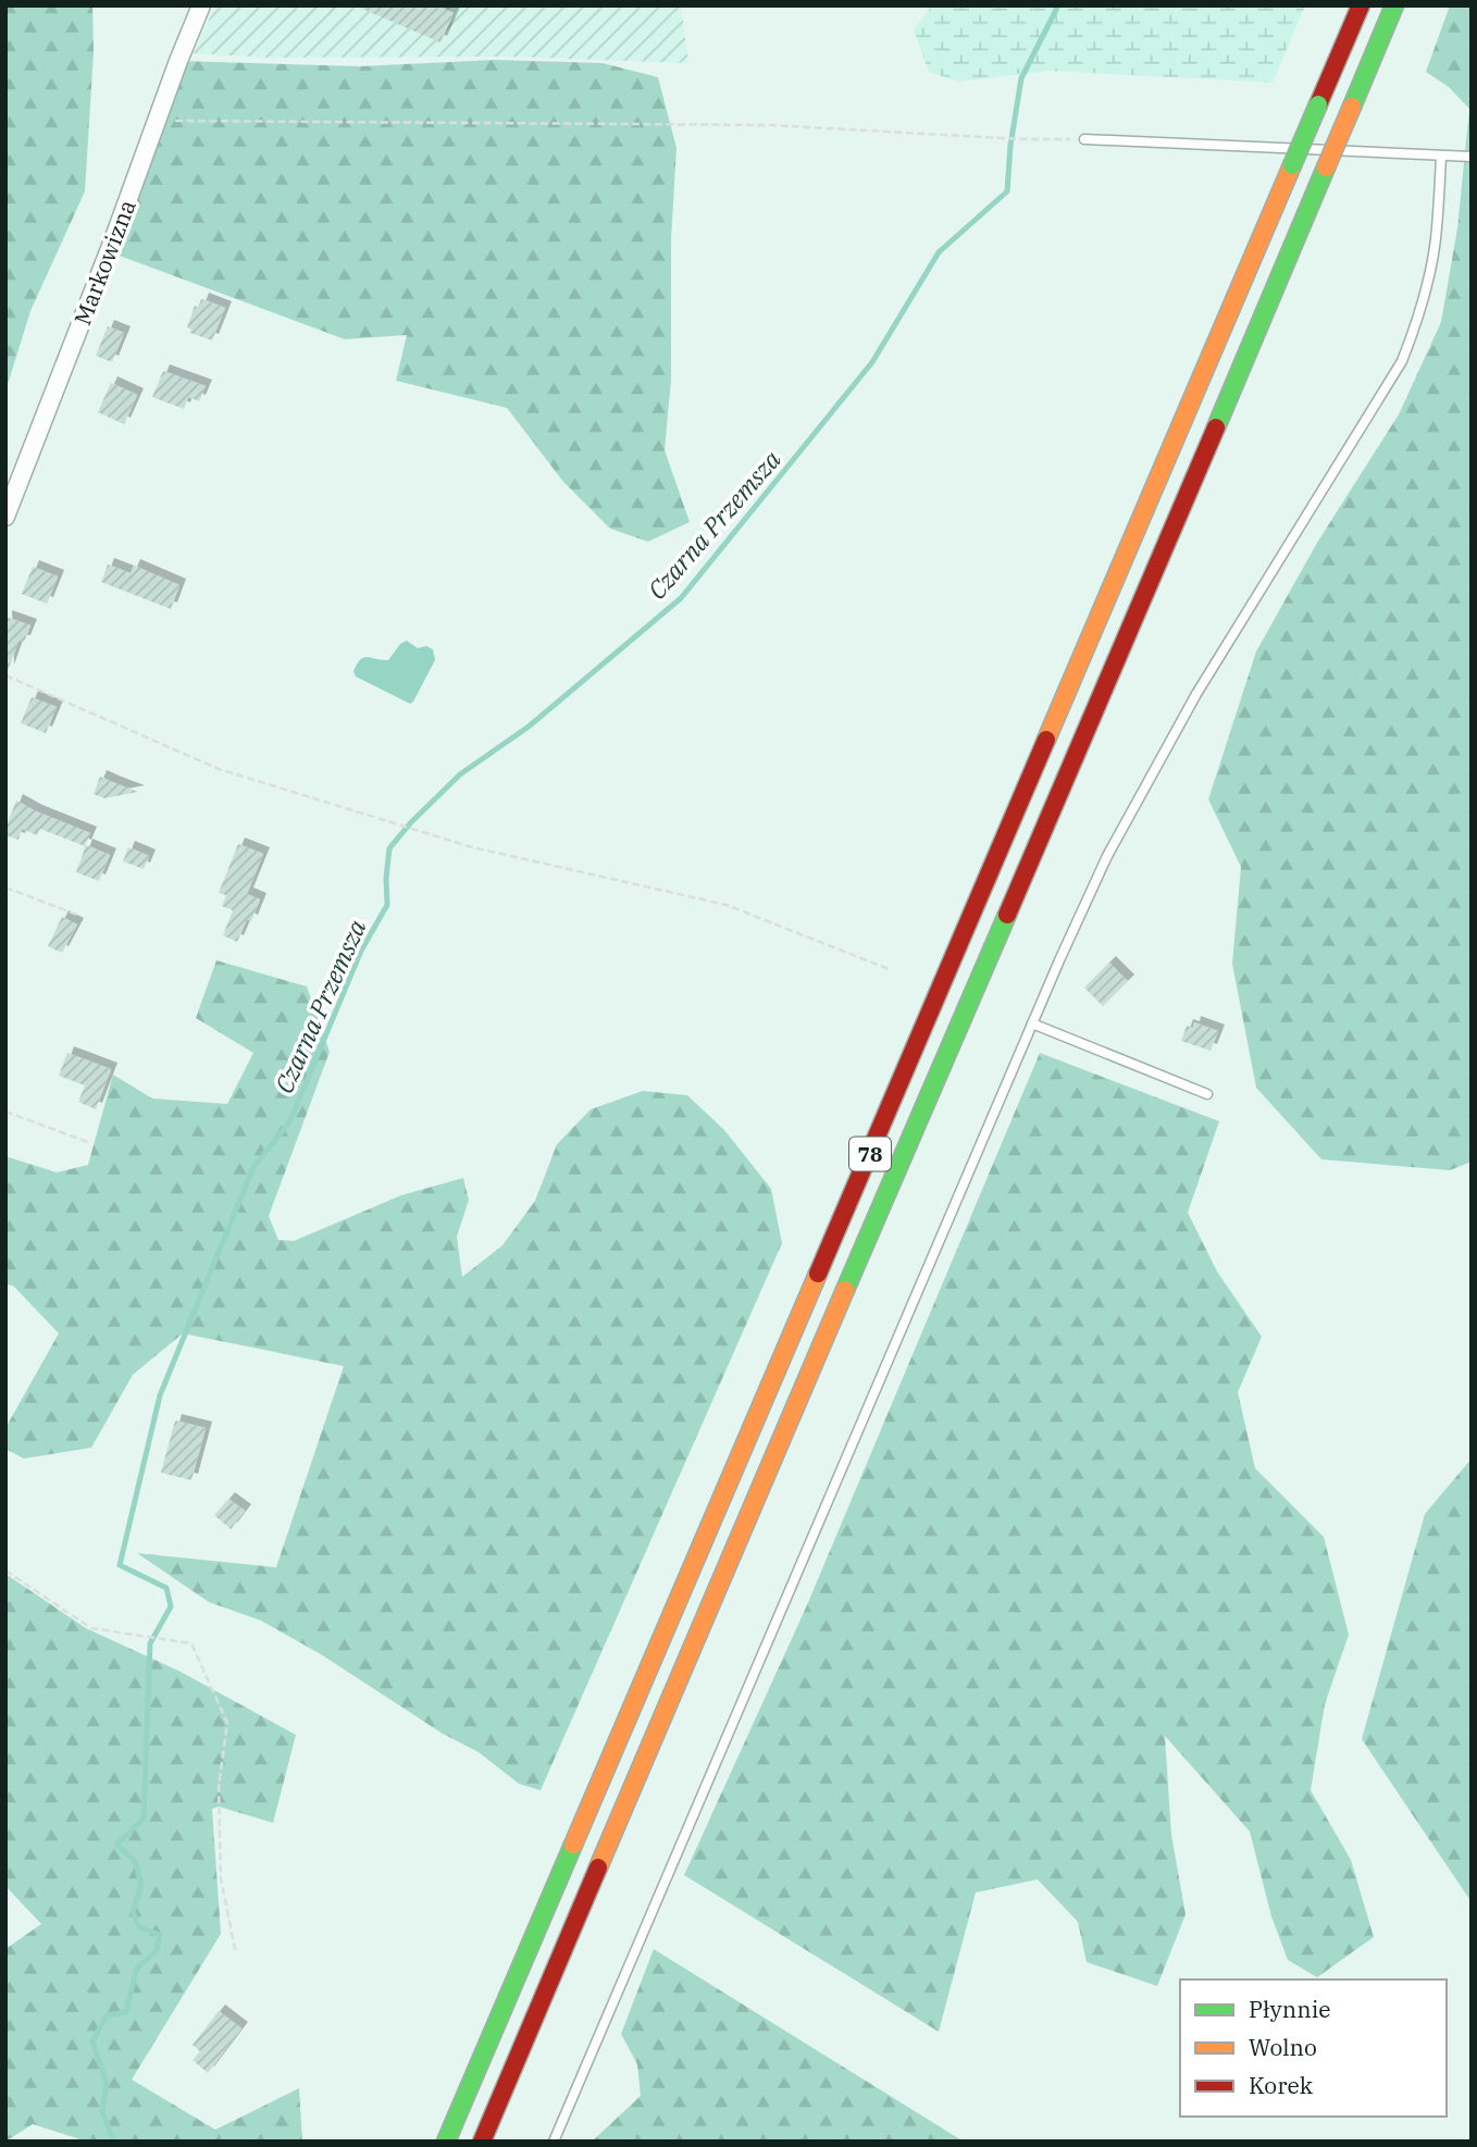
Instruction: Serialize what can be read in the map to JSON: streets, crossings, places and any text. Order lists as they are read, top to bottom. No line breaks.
{"streets":{"main road":["78"],"street":["Markowizna"]},"water":["Czarna Przemsza"],"legend":["Płynnie","Wolno","Korek"]}
